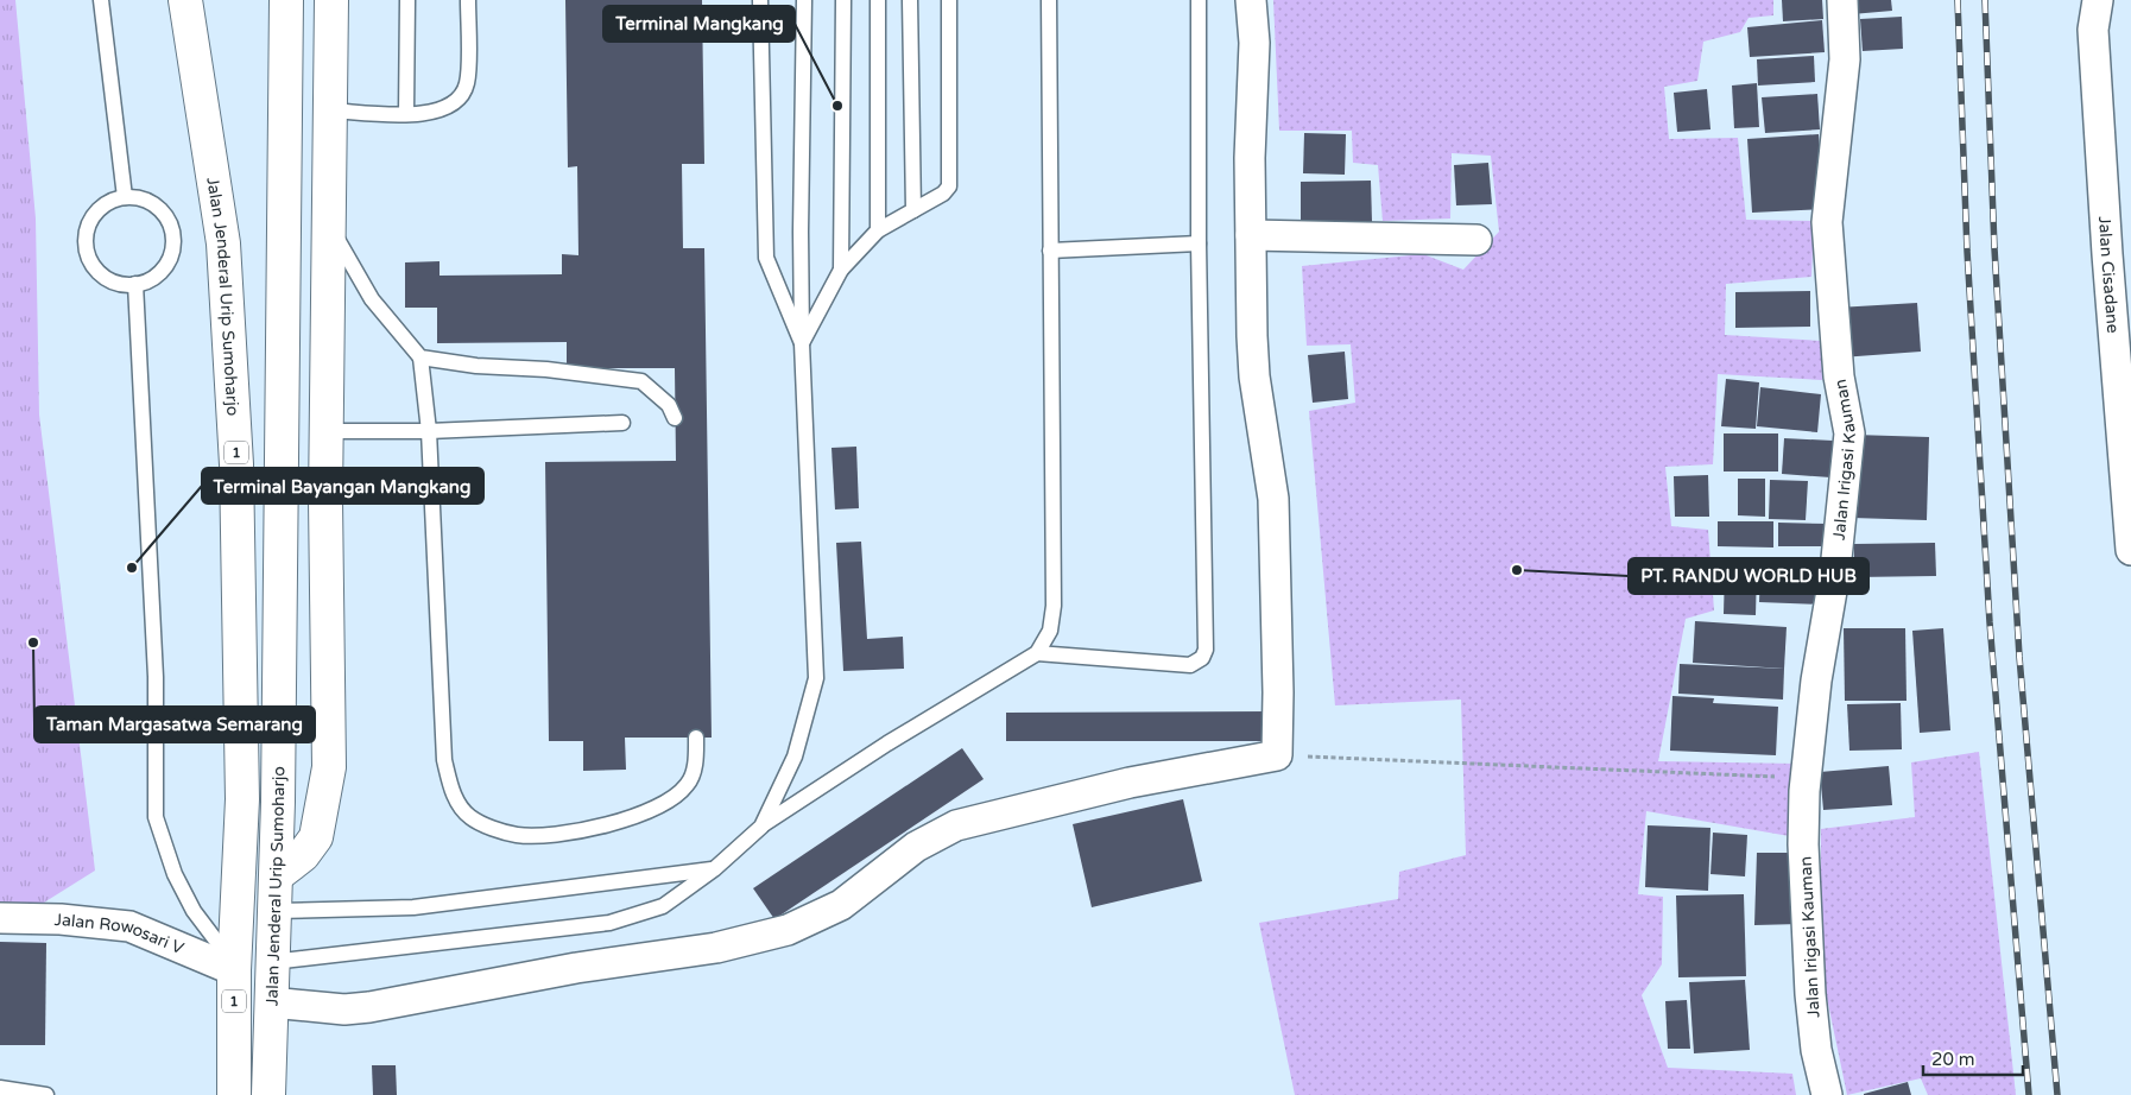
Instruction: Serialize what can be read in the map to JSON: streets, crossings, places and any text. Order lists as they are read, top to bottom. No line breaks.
{"streets":{"highway":["Jalan Jenderal Urip Sumoharjo","1"],"street":["Jalan Cisadane","Jalan Irigasi Kauman","Jalan Rowosari V"]},"crossings":[["Jalan Jenderal Urip Sumoharjo","Jalan Rowosari V"]],"places":["Terminal Mangkang","Terminal Bayangan Mangkang","PT. RANDU WORLD HUB","Taman Margasatwa Semarang"],"scale_bar":"20 m"}
